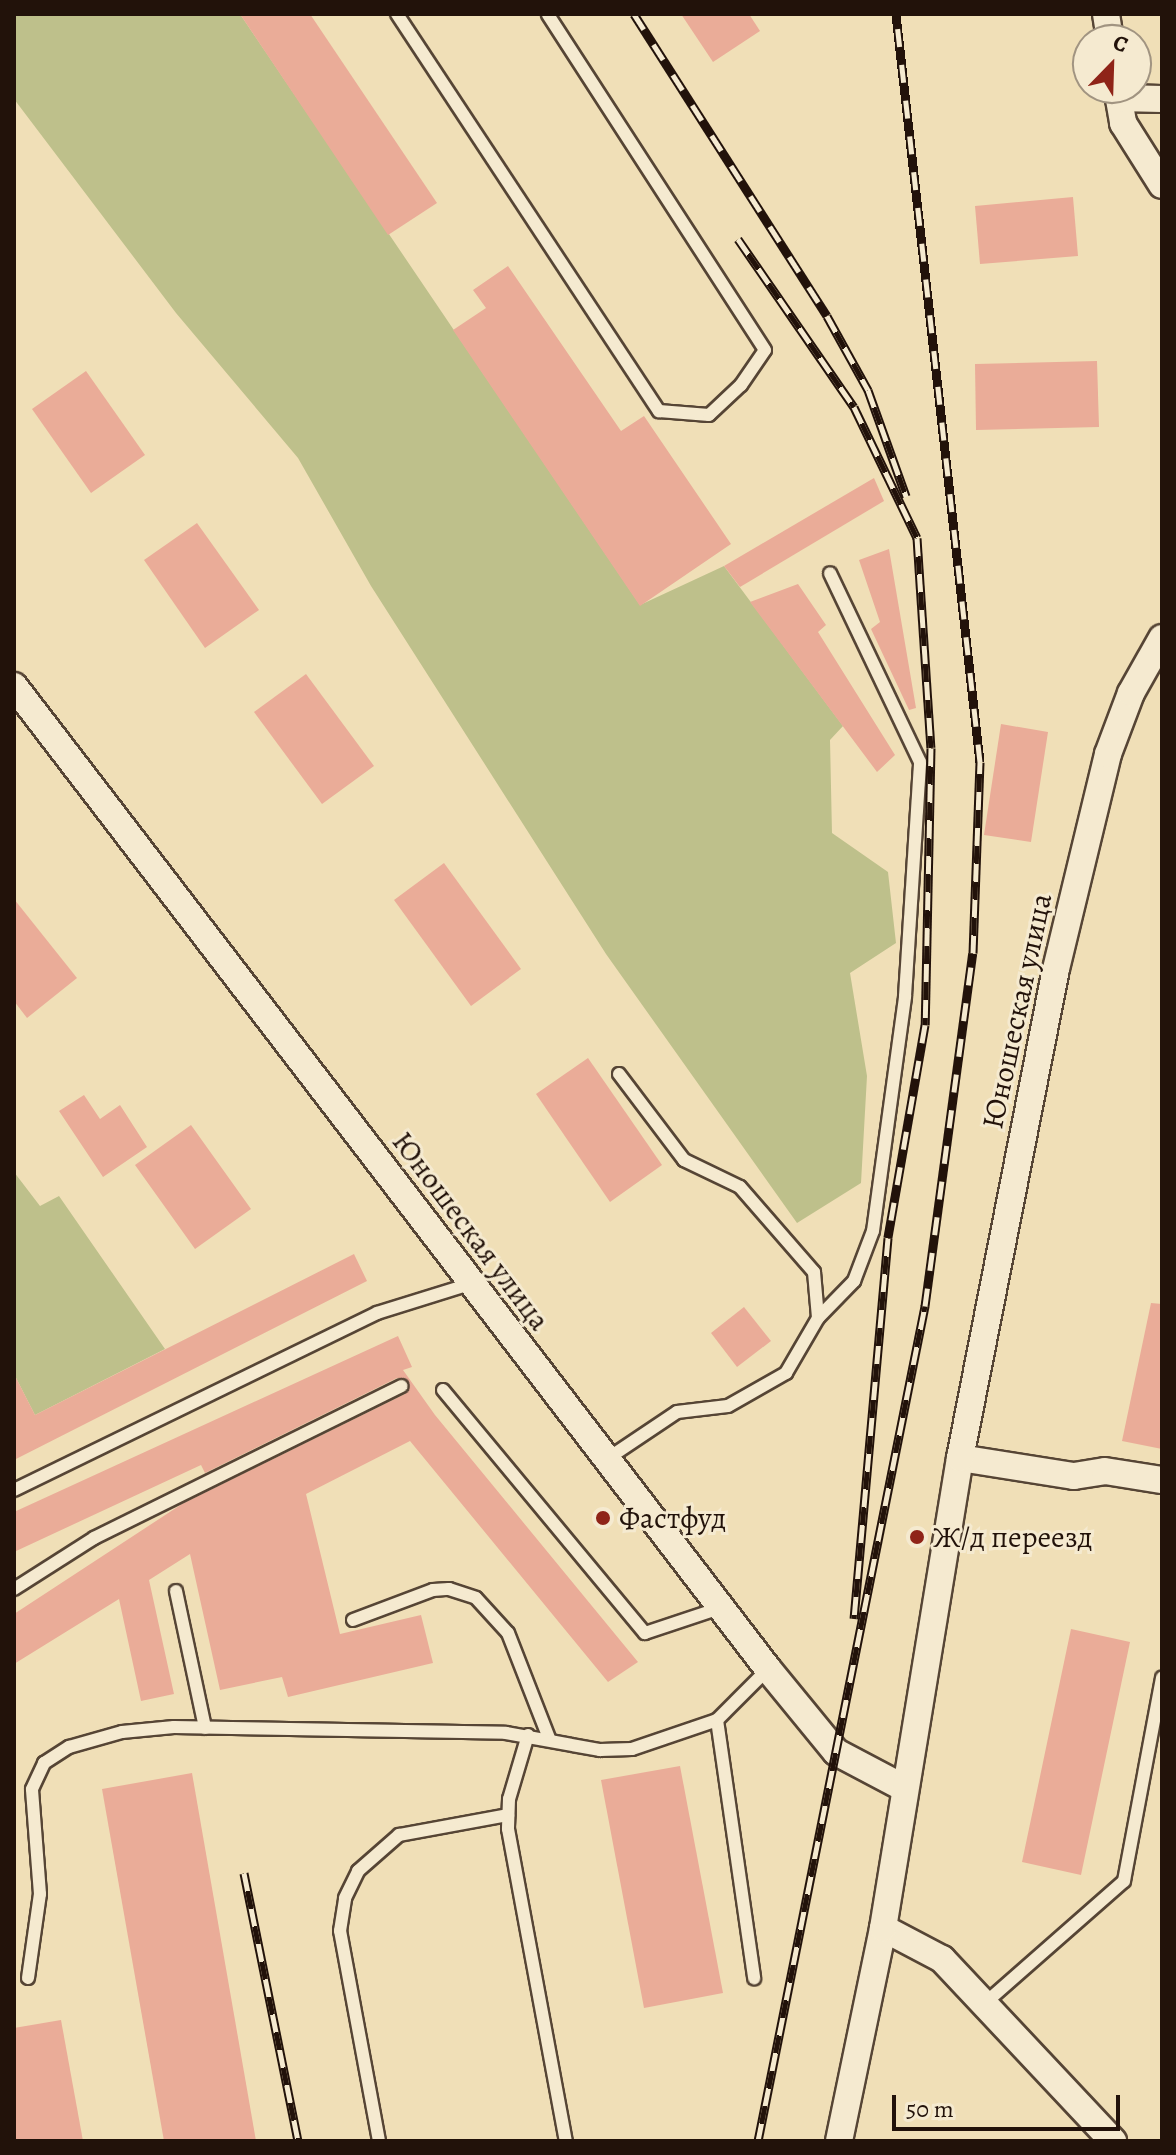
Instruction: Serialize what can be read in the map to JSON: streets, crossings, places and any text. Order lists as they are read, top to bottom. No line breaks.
{"streets":{"street":["Юношеская улица"]},"places":["Фастфуд","Ж/д переезд"],"scale_bar":"50 m","north":"top right"}
